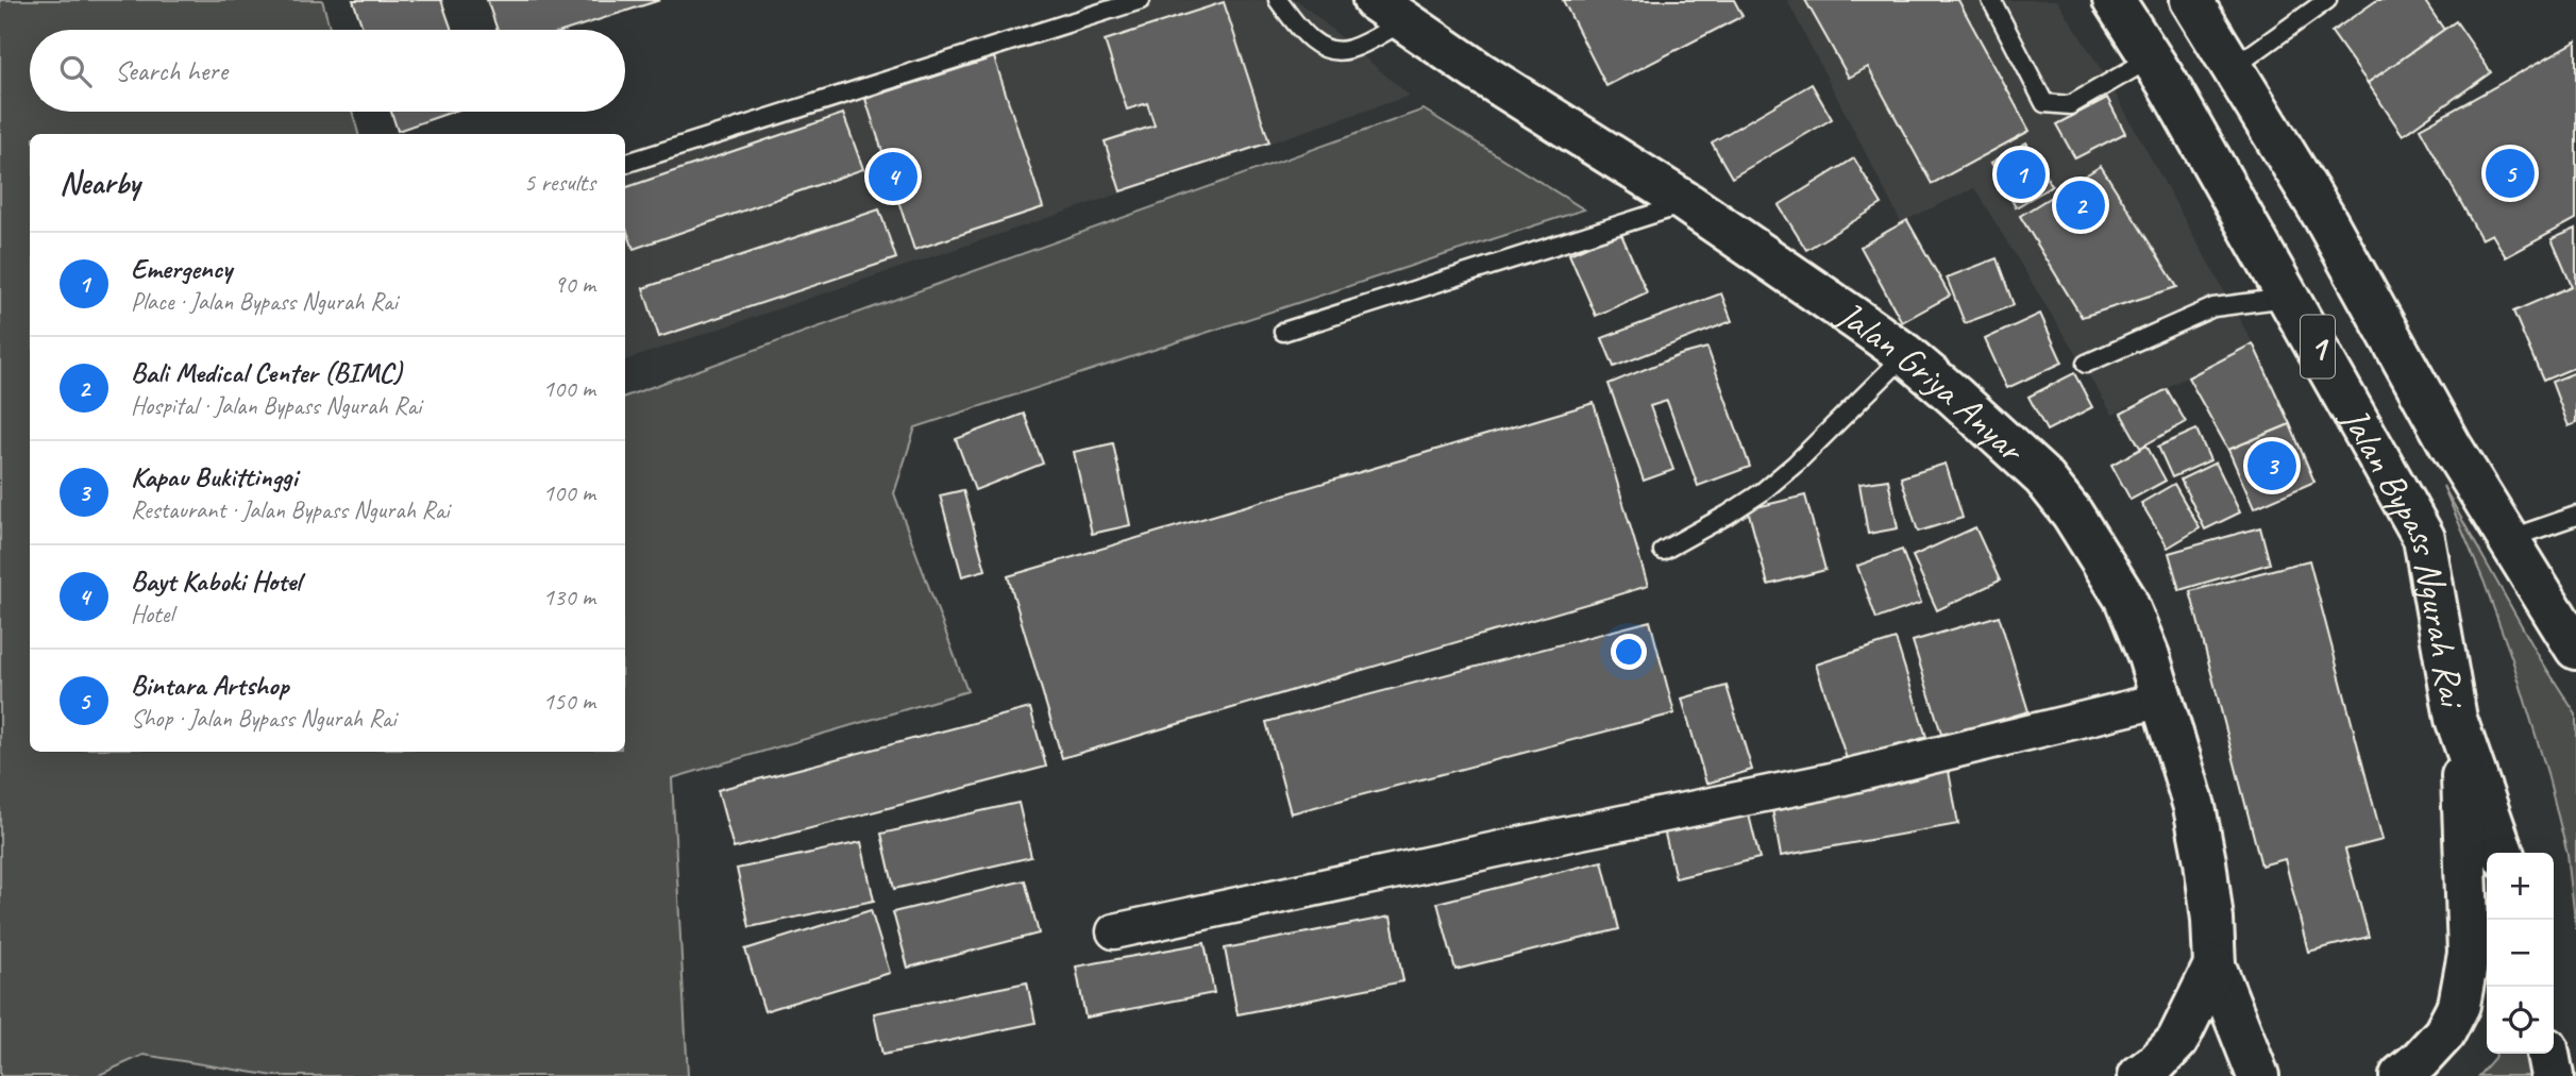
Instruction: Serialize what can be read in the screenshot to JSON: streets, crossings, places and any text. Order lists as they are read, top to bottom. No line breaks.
{"streets":{"main road":["1","Jalan Griya Anyar","Jalan Bypass Ngurah Rai"]},"page":{"search":"Search here","heading":["Nearby","5 results"],"pins":["5","1","4","2","3"],"list":[{"mark":"1","name":"Emergency","note":"Place · Jalan Bypass Ngurah Rai","value":"90 m"},{"mark":"2","name":"Bali Medical Center (BIMC)","note":"Hospital · Jalan Bypass Ngurah Rai","value":"100 m"},{"mark":"3","name":"Kapau Bukittinggi","note":"Restaurant · Jalan Bypass Ngurah Rai","value":"100 m"},{"mark":"4","name":"Bayt Kaboki Hotel","note":"Hotel","value":"130 m"},{"mark":"5","name":"Bintara Artshop","note":"Shop · Jalan Bypass Ngurah Rai","value":"150 m"}],"map_buttons":["+","−"]}}
